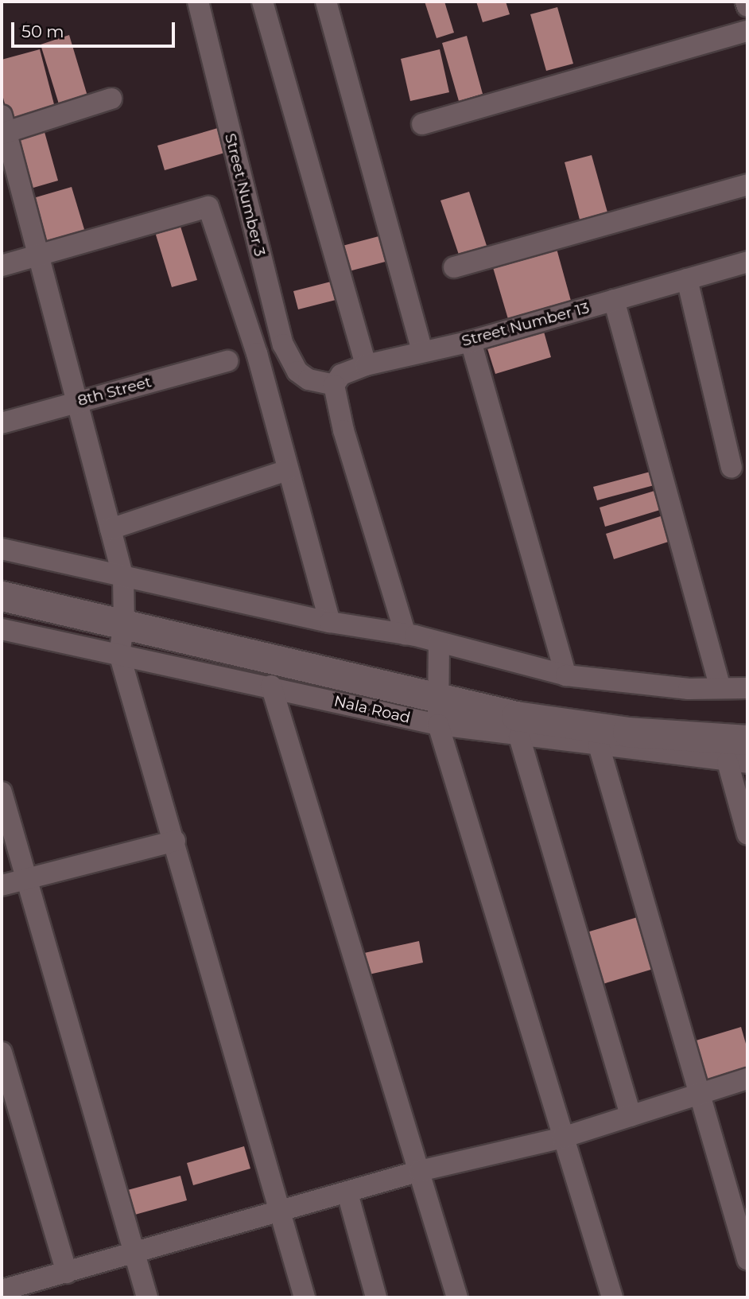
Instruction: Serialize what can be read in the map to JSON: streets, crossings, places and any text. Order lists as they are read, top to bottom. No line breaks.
{"streets":{"street":["Street Number 3","Street Number 13","8th Street","Nala Road"]},"crossings":[["Street Number 3","Street Number 13"]],"scale_bar":"50 m"}
